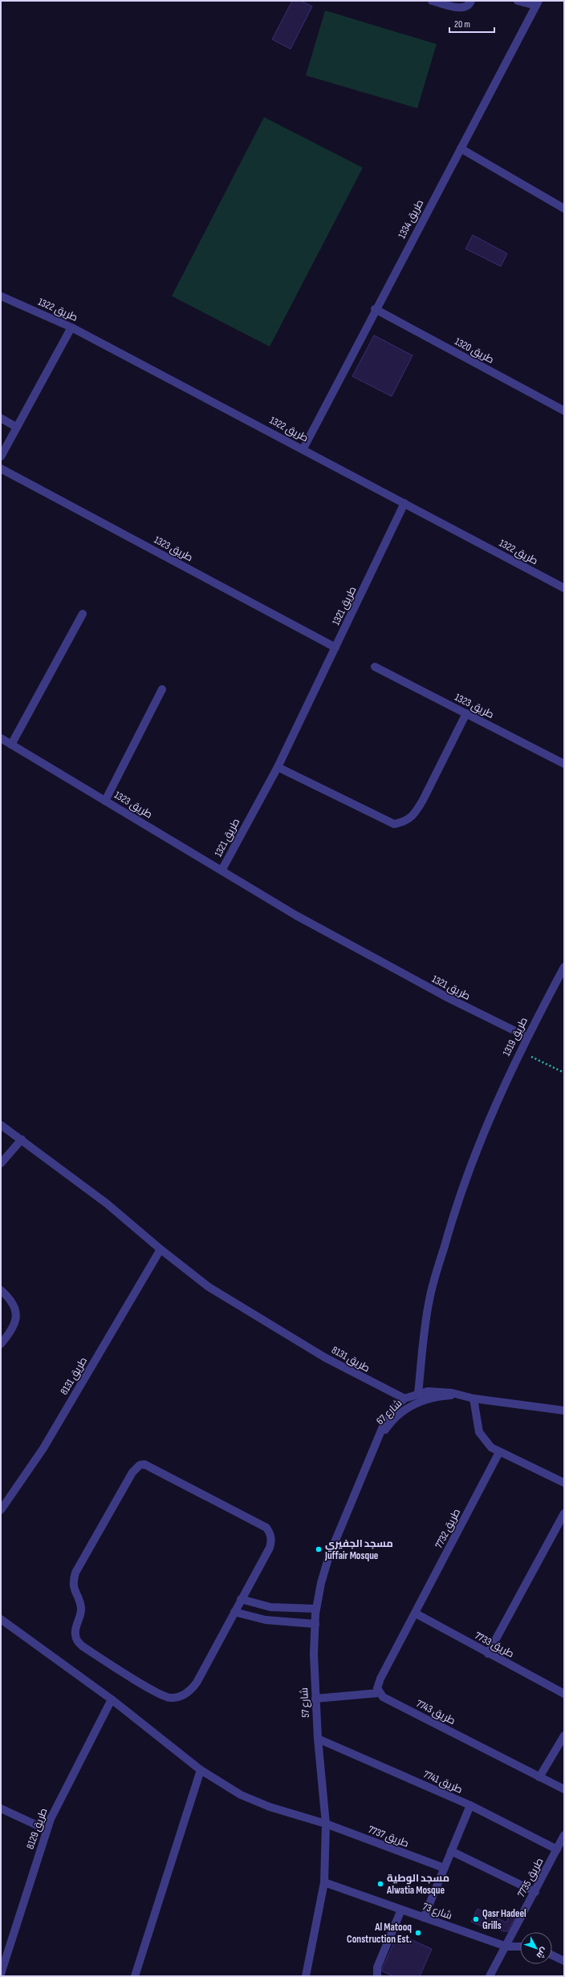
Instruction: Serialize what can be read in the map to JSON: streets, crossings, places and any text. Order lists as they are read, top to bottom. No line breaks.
{"streets":{"street":["طريق 1334","طريق 1322","طريق 1320","طريق 1323","طريق 1321","طريق 1319","طريق 8131","شارع 67","طريق 7732","طريق 7733","شارع 57","طريق 7743","طريق 7741","طريق 8129","طريق 7737","طريق 7735","شارع 73"]},"crossings":[["طريق 1334","طريق 1322"],["طريق 1334","طريق 1320"],["طريق 1322","طريق 1321"],["طريق 1323","طريق 1321"],["طريق 1321","طريق 1319"],["طريق 1319","شارع 67"],["طريق 8131","شارع 67"],["شارع 67","شارع 57"],["طريق 7732","طريق 7733"],["شارع 57","طريق 7741"],["شارع 57","طريق 7737"],["شارع 57","شارع 73"],["طريق 7741","طريق 7735"],["طريق 7735","شارع 73"]],"places":["مسجد الجفيري Juffair Mosque","مسجد الوطية Alwatia Mosque","Qasr Hadeel Grills","Al Matooq Construction Est."],"scale_bar":"20 m","north":"bottom right"}
